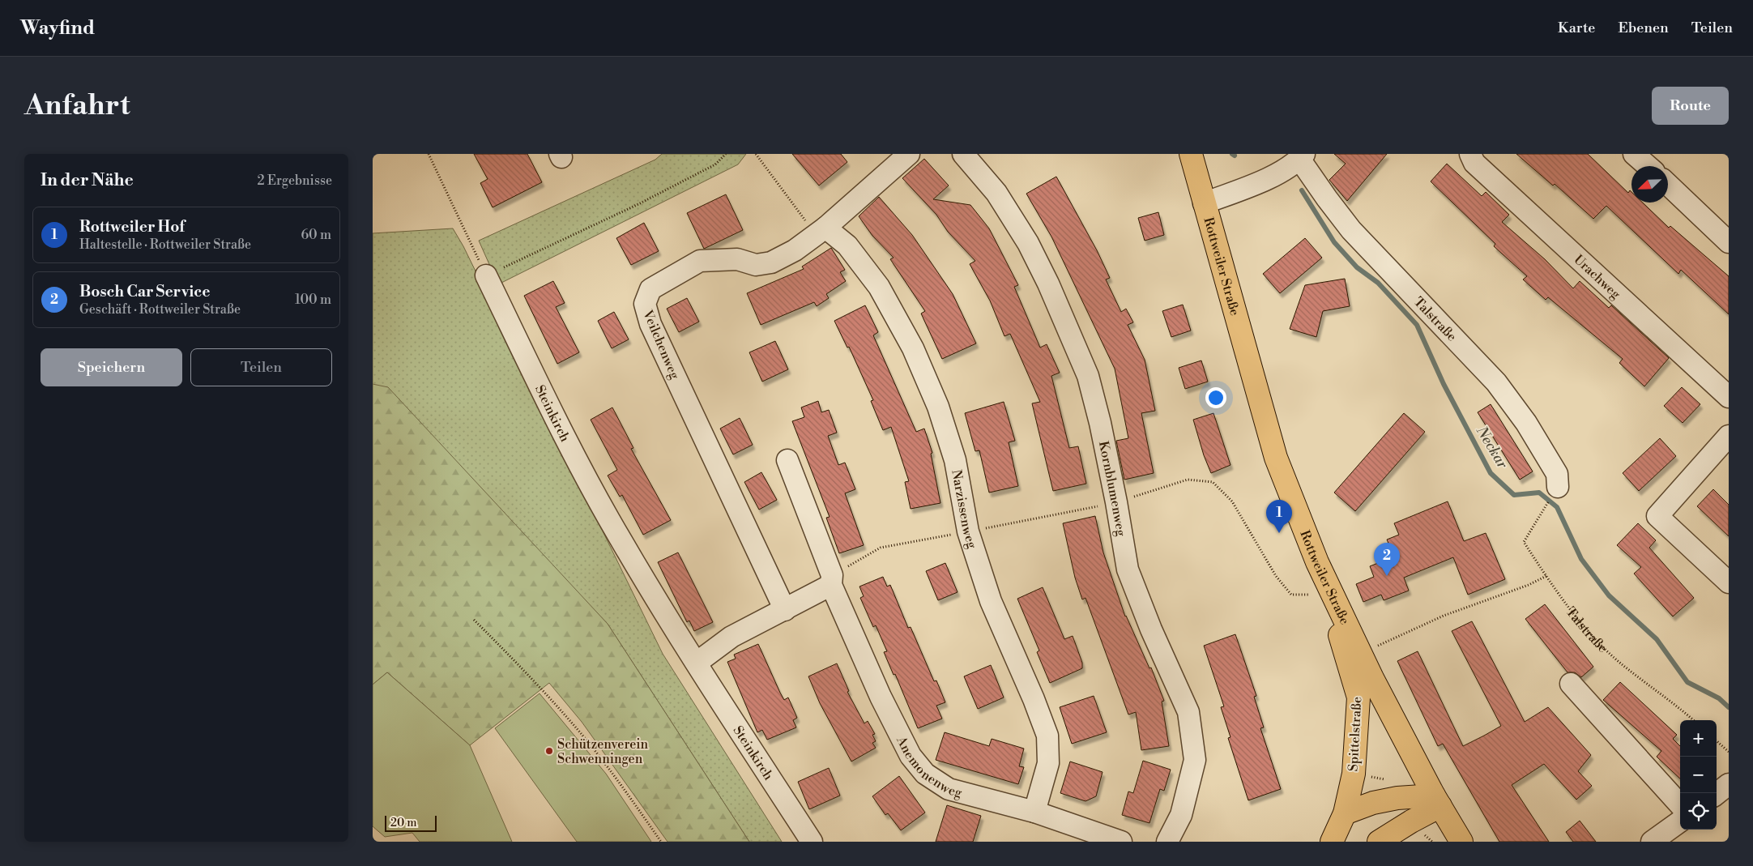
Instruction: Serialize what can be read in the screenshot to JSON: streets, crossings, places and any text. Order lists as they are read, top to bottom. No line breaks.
{"streets":{"main road":["Rottweiler Straße","Spittelstraße"],"street":["Urachweg","Talstraße","Veilchenweg","Steinkirch","Kornblumenweg","Narzissenweg","Anemonenweg"]},"crossings":[["Rottweiler Straße","Spittelstraße"],["Veilchenweg","Narzissenweg"],["Narzissenweg","Anemonenweg"]],"water":["Neckar"],"places":["Schützenverein Schwenningen"],"scale_bar":"20 m","north":"bottom left","page":{"header":"Wayfind","nav":["Karte","Ebenen","Teilen"],"buttons":["Route",["Speichern","Teilen"]],"title":"Anfahrt","heading":["In der Nähe","2 Ergebnisse"],"list":[{"mark":"1","name":"Rottweiler Hof","note":"Haltestelle · Rottweiler Straße","value":"60 m"},{"mark":"2","name":"Bosch Car Service","note":"Geschäft · Rottweiler Straße","value":"100 m"}],"pins":["1","2"],"map_buttons":["+","−"],"scale":"20 m"}}
